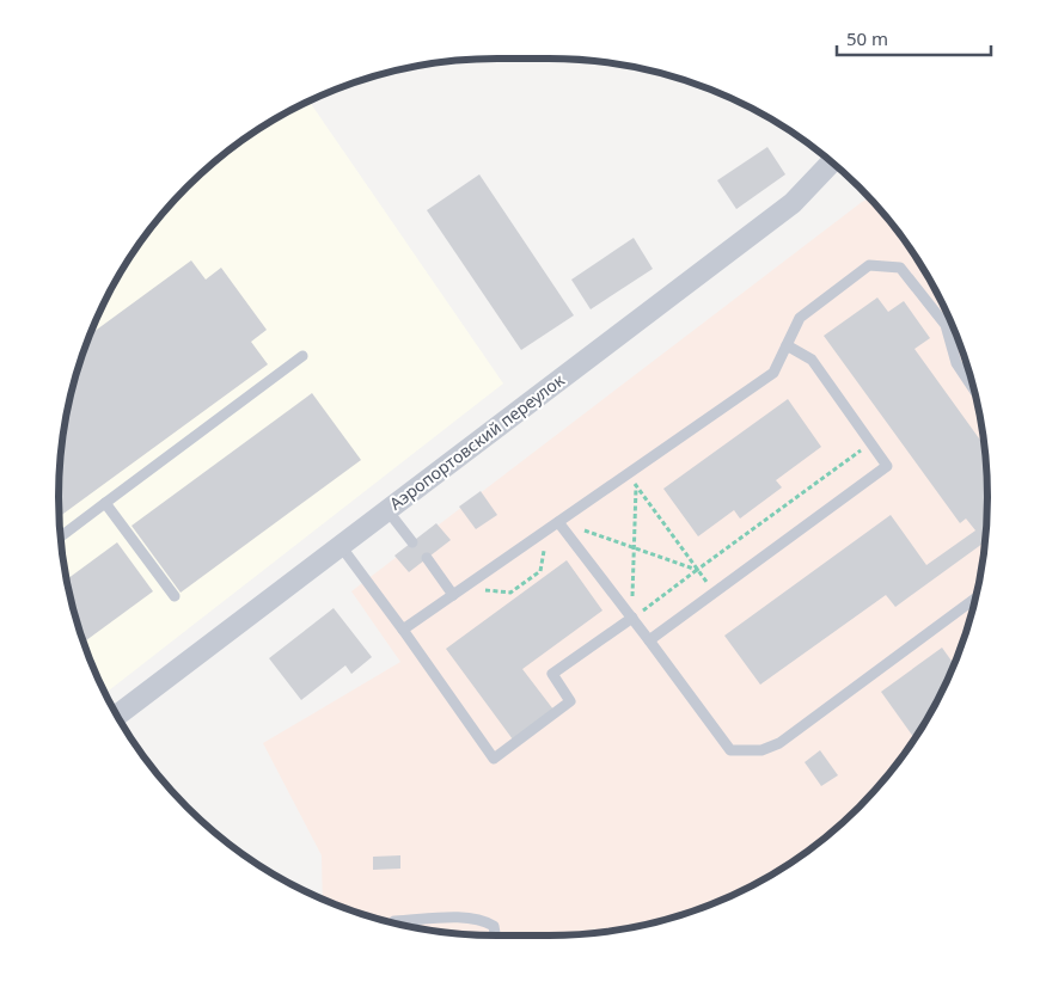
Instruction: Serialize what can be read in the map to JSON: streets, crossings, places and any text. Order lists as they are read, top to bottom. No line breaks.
{"streets":{"street":["Аэропортовский переулок"]},"scale_bar":"50 m"}
